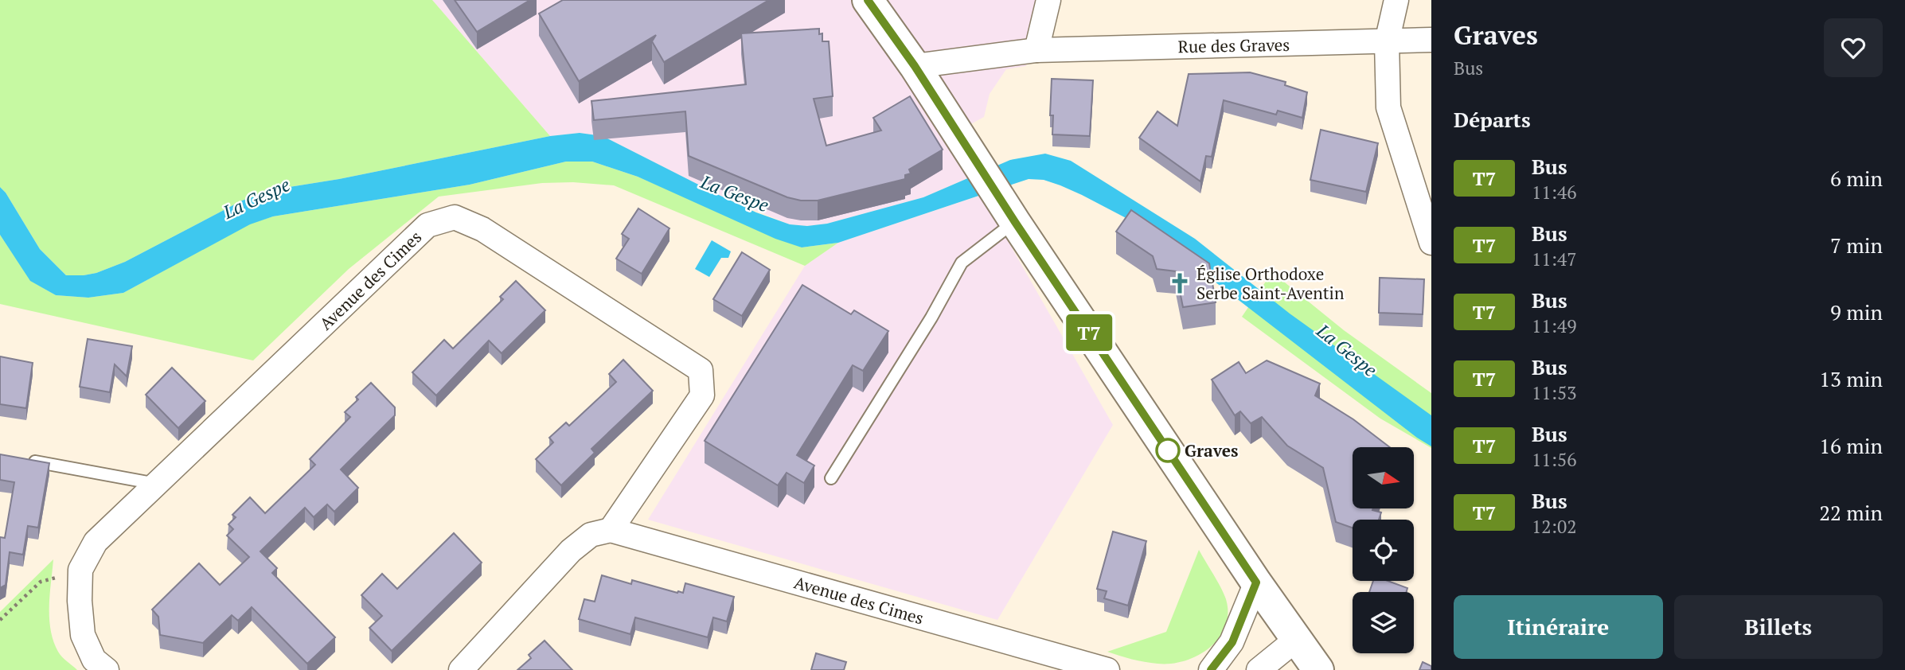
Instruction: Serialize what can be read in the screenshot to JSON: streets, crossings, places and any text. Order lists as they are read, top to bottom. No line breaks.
{"streets":{"street":["Rue des Graves","Avenue des Cimes"]},"water":["La Gespe"],"places":{"church":["Église Orthodoxe Serbe Saint-Aventin"],"other":["Graves"]},"lines":["bus line T7"],"north":"right","page":{"on_map":"T7","heading":[["Graves","Bus"],"Départs"],"list":[{"mark":"T7","name":"Bus","note":"11:46","value":"6 min"},{"mark":"T7","name":"Bus","note":"11:47","value":"7 min"},{"mark":"T7","name":"Bus","note":"11:49","value":"9 min"},{"mark":"T7","name":"Bus","note":"11:53","value":"13 min"},{"mark":"T7","name":"Bus","note":"11:56","value":"16 min"},{"mark":"T7","name":"Bus","note":"12:02","value":"22 min"}],"buttons":["Itinéraire","Billets"]}}
